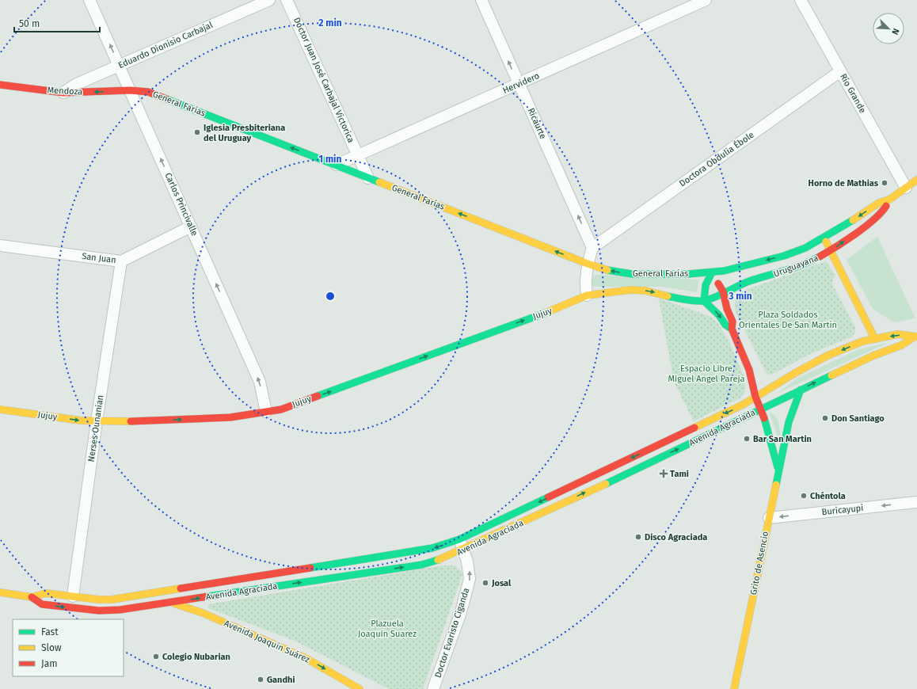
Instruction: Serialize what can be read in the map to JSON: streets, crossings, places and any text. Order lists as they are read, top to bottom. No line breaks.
{"streets":{"street":["Eduardo Dionisio Carbajal","Doctor Juan José Carbajal Victorica","Hervidero","Mendoza","Río Grande","General Farías","Ricaurte","Doctora Obdulia Ébole","Carlos Princivalle","San Juan","Uruguayana","Jujuy","Avenida Agraciada","Nerses Ounanian","Buricayupi","Grito de Asencio","Doctor Evaristo Ciganda","Avenida Joaquín Suárez"]},"crossings":[["Eduardo Dionisio Carbajal","Mendoza"],["Eduardo Dionisio Carbajal","Carlos Princivalle"],["Doctor Juan José Carbajal Victorica","Hervidero"],["Doctor Juan José Carbajal Victorica","General Farías"],["Hervidero","General Farías"],["Hervidero","Ricaurte"],["Mendoza","General Farías"],["Mendoza","Carlos Princivalle"],["Río Grande","Doctora Obdulia Ébole"],["Río Grande","Uruguayana"],["General Farías","Carlos Princivalle"],["General Farías","Uruguayana"],["Ricaurte","Doctora Obdulia Ébole"],["Carlos Princivalle","San Juan"],["Carlos Princivalle","Jujuy"],["San Juan","Nerses Ounanian"],["Uruguayana","Jujuy"],["Jujuy","Nerses Ounanian"],["Avenida Agraciada","Nerses Ounanian"],["Avenida Agraciada","Grito de Asencio"],["Avenida Agraciada","Doctor Evaristo Ciganda"],["Avenida Agraciada","Avenida Joaquín Suárez"],["Buricayupi","Grito de Asencio"]],"one_way":["Mendoza","General Farías","Ricaurte","Carlos Princivalle","Jujuy","Buricayupi","Doctor Evaristo Ciganda","Avenida Joaquín Suárez"],"parks":["Plaza Soldados Orientales De San Martín","Espacio Libre Miguel Angel Pareja","Plazuela Joaquin Suarez"],"places":{"other":["Iglesia Presbiteriana del Uruguay","Horno de Mathias","Don Santiago","Bar San Martin","Chéntola","Disco Agraciada","Josal","Colegio Nubarian","Gandhi"],"health":["Tami"]},"legend":["Fast","Slow","Jam"],"scale_bar":"50 m","north":"bottom right","rings":["2 min","1 min","3 min"]}
